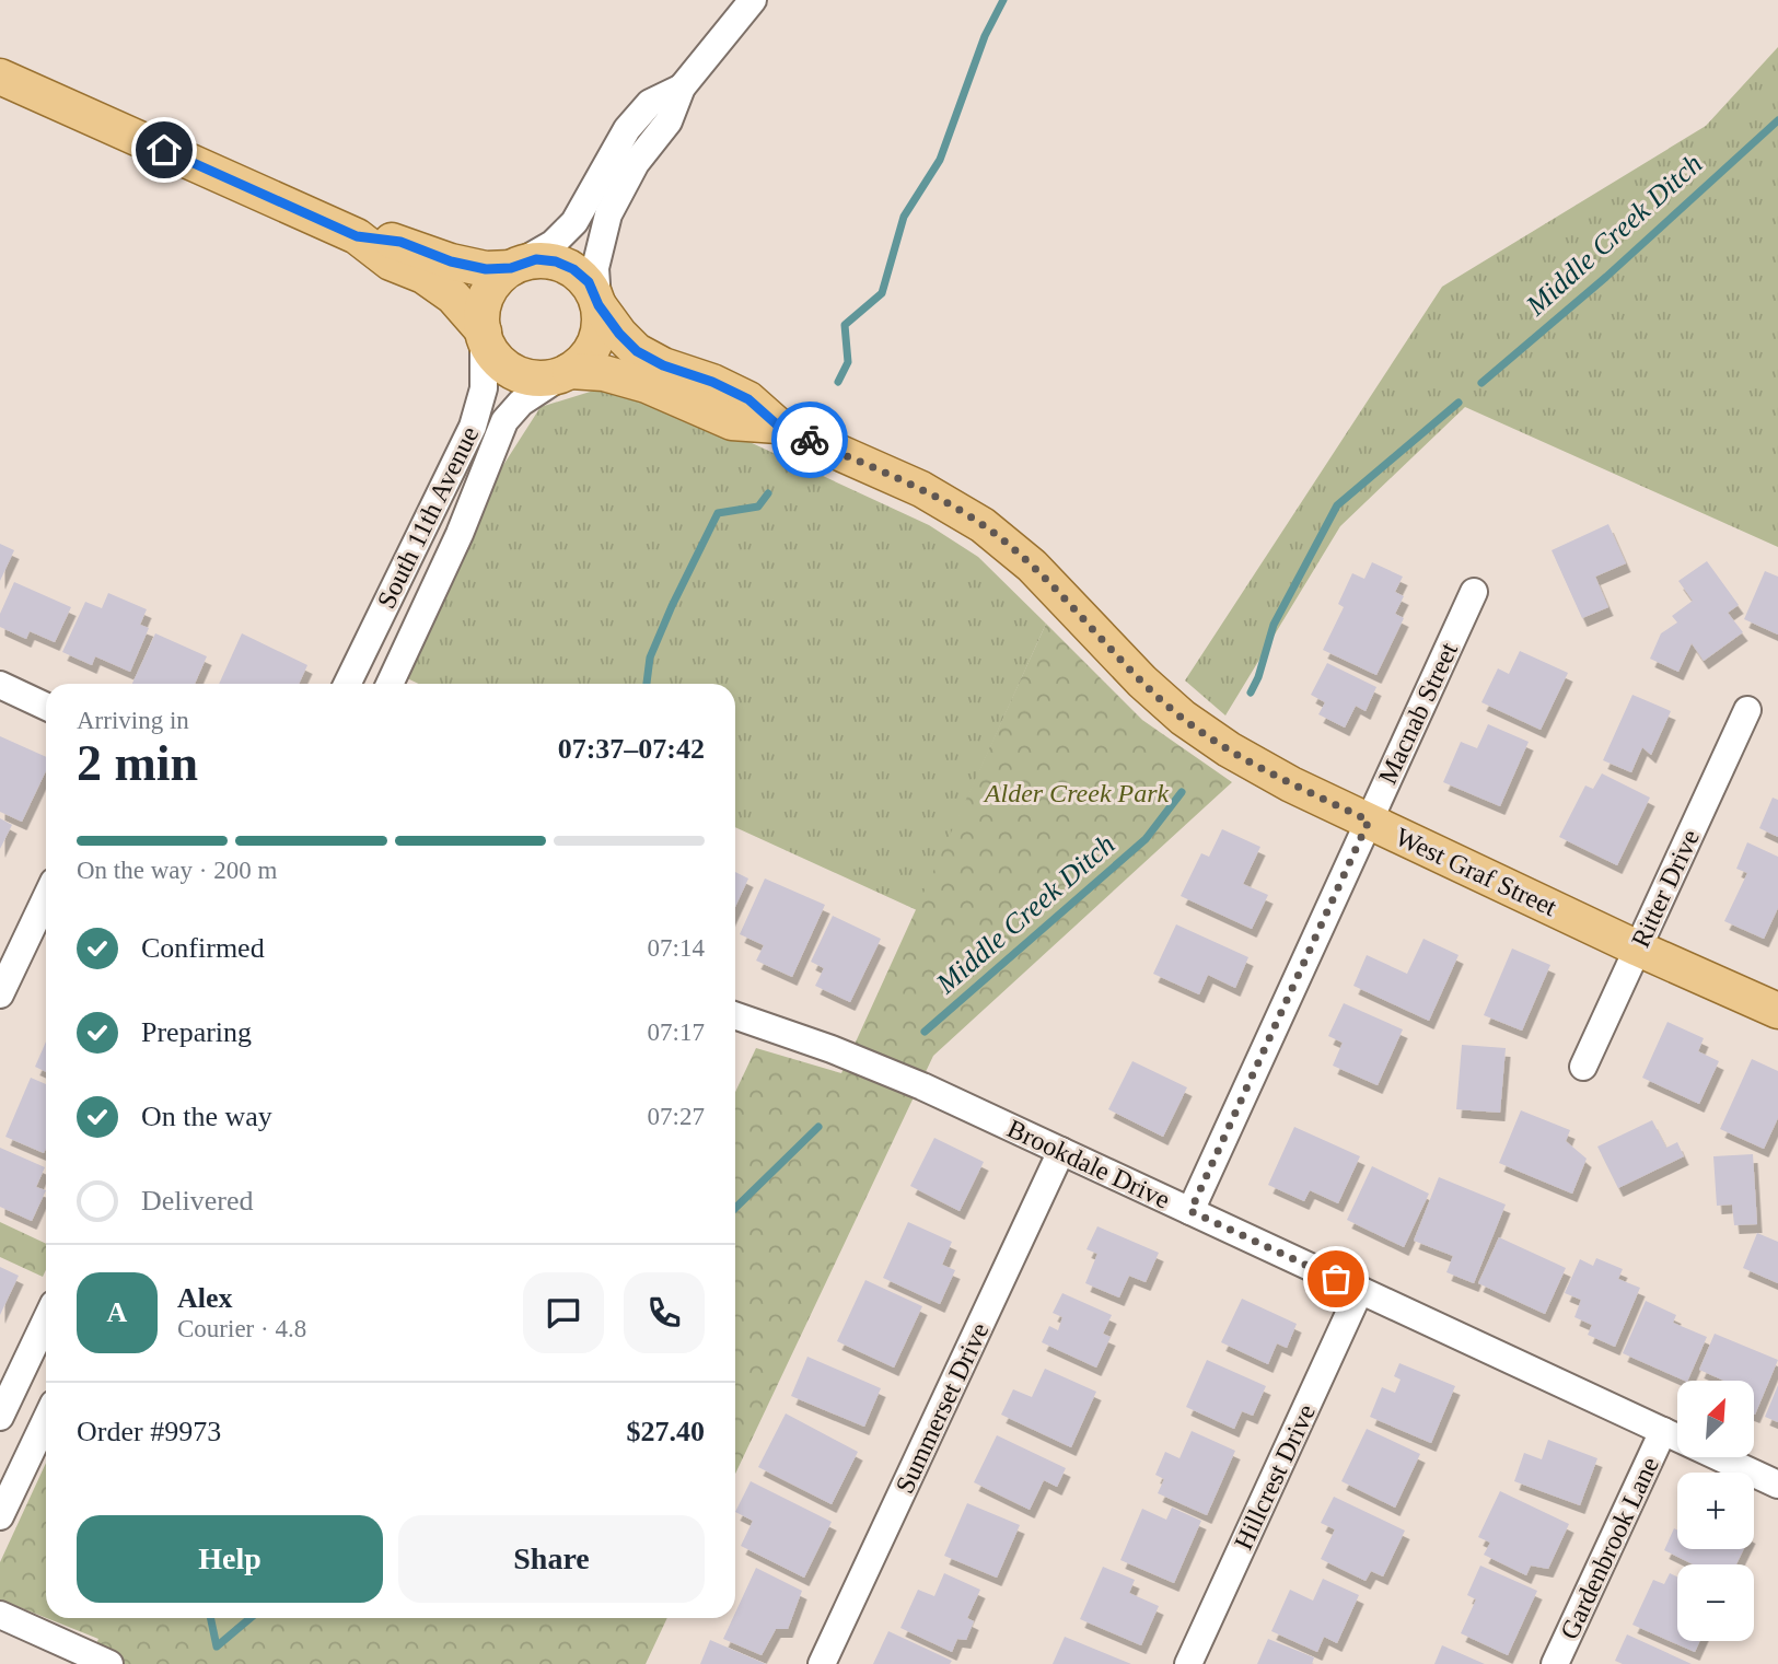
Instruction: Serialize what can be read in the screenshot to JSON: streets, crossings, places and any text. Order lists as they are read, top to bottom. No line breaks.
{"streets":{"main road":["West Graf Street"],"street":["South 11th Avenue","Macnab Street","Ritter Drive","Brookdale Drive","Summerset Drive","Hillcrest Drive","Gardenbrook Lane"]},"crossings":[["South 11th Avenue","West Graf Street"],["Macnab Street","West Graf Street"],["Macnab Street","Brookdale Drive"],["West Graf Street","Ritter Drive"],["Brookdale Drive","Summerset Drive"],["Brookdale Drive","Hillcrest Drive"],["Brookdale Drive","Gardenbrook Lane"]],"water":["Middle Creek Ditch"],"parks":["Alder Creek Park"],"north":"top right","page":{"heading":["2 min","Arriving in","07:37–07:42"],"panel":["Alex","Courier · 4.8","Order #9973","$27.40"],"bar":"On the way · 200 m","list":[["Confirmed","07:14"],["Preparing","07:17"],["On the way","07:27"],"Delivered"],"round":"A","map_buttons":["+","−"],"buttons":["Help","Share"]}}
